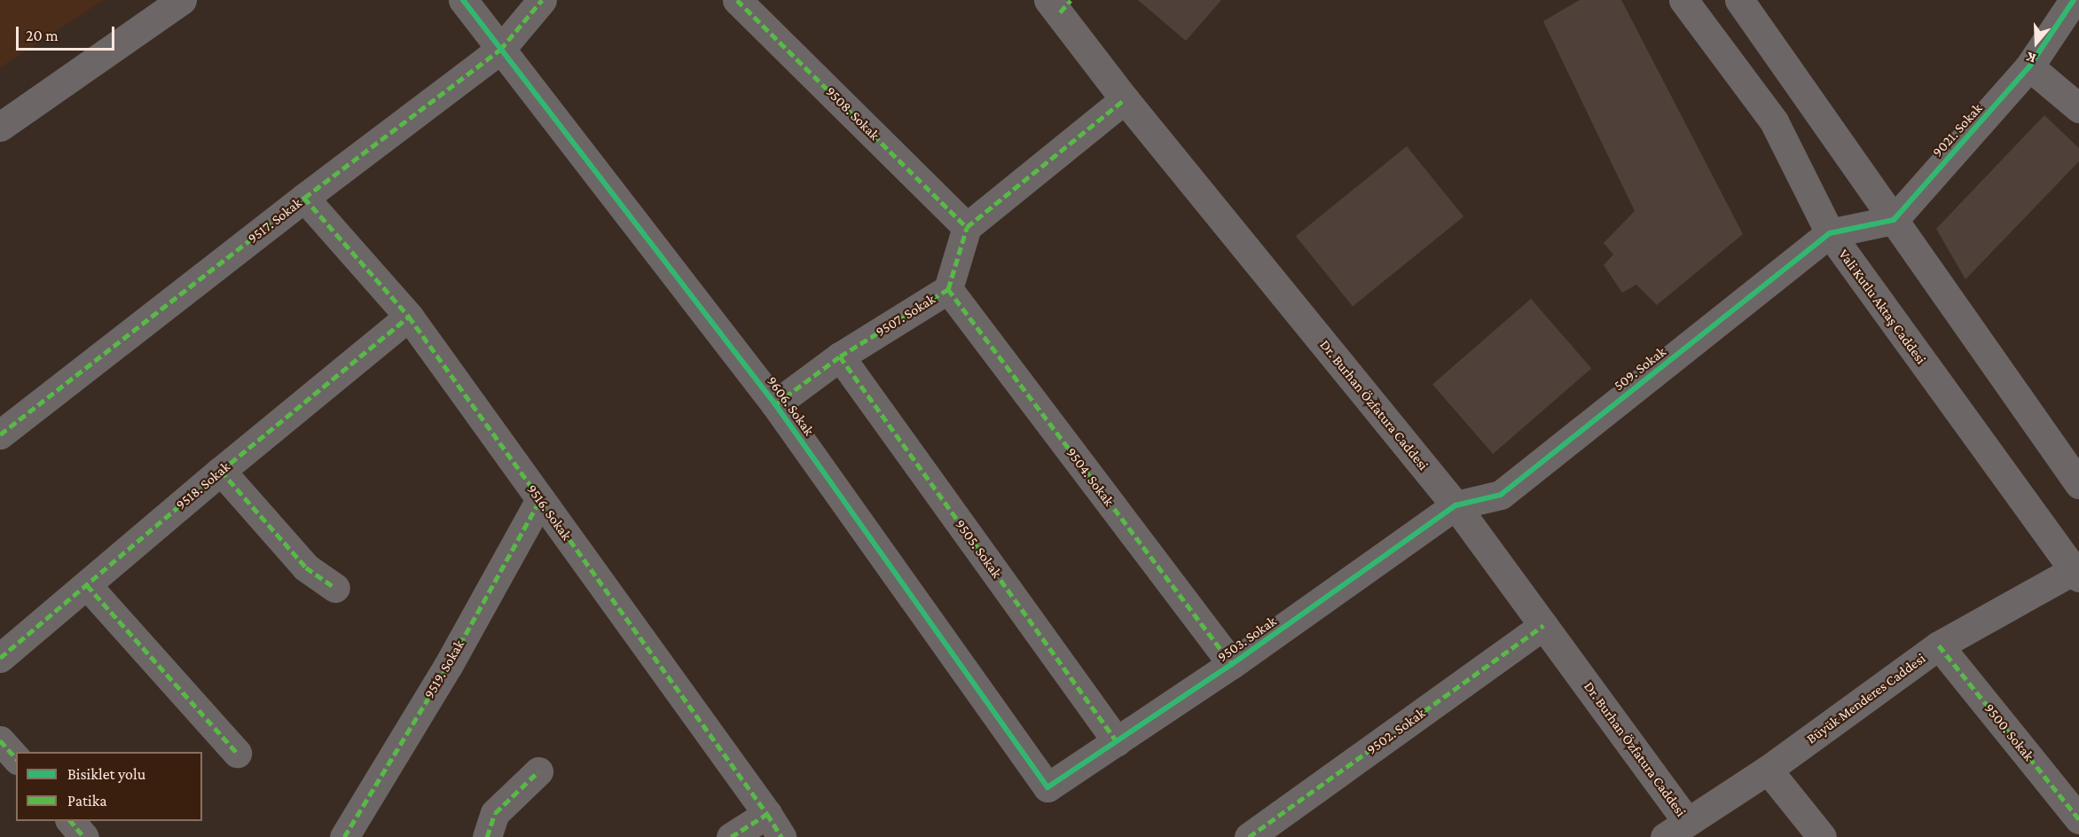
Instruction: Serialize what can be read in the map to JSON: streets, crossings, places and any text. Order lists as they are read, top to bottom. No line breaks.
{"streets":{"street":["9508. Sokak","9021. Sokak","9517. Sokak","Vali Kutlu Aktaş Caddesi","9507. Sokak","509. Sokak","Dr. Burhan Özfatura Caddesi","9606. Sokak","9504. Sokak","9518. Sokak","9516. Sokak","9505. Sokak","9503. Sokak","9519. Sokak","Büyük Menderes Caddesi","9502. Sokak","9500. Sokak"]},"crossings":[["9508. Sokak","9507. Sokak"],["9517. Sokak","9606. Sokak"],["9517. Sokak","9516. Sokak"],["Vali Kutlu Aktaş Caddesi","509. Sokak"],["Vali Kutlu Aktaş Caddesi","Büyük Menderes Caddesi"],["9507. Sokak","9606. Sokak"],["9507. Sokak","9504. Sokak"],["9507. Sokak","9505. Sokak"],["509. Sokak","Dr. Burhan Özfatura Caddesi"],["509. Sokak","9503. Sokak"],["Dr. Burhan Özfatura Caddesi","9503. Sokak"],["Dr. Burhan Özfatura Caddesi","Büyük Menderes Caddesi"],["Dr. Burhan Özfatura Caddesi","9502. Sokak"],["9606. Sokak","9503. Sokak"],["9504. Sokak","9503. Sokak"],["9518. Sokak","9516. Sokak"],["9516. Sokak","9519. Sokak"],["9505. Sokak","9503. Sokak"],["Büyük Menderes Caddesi","9500. Sokak"]],"legend":["Bisiklet yolu","Patika"],"scale_bar":"20 m","north":"bottom"}
